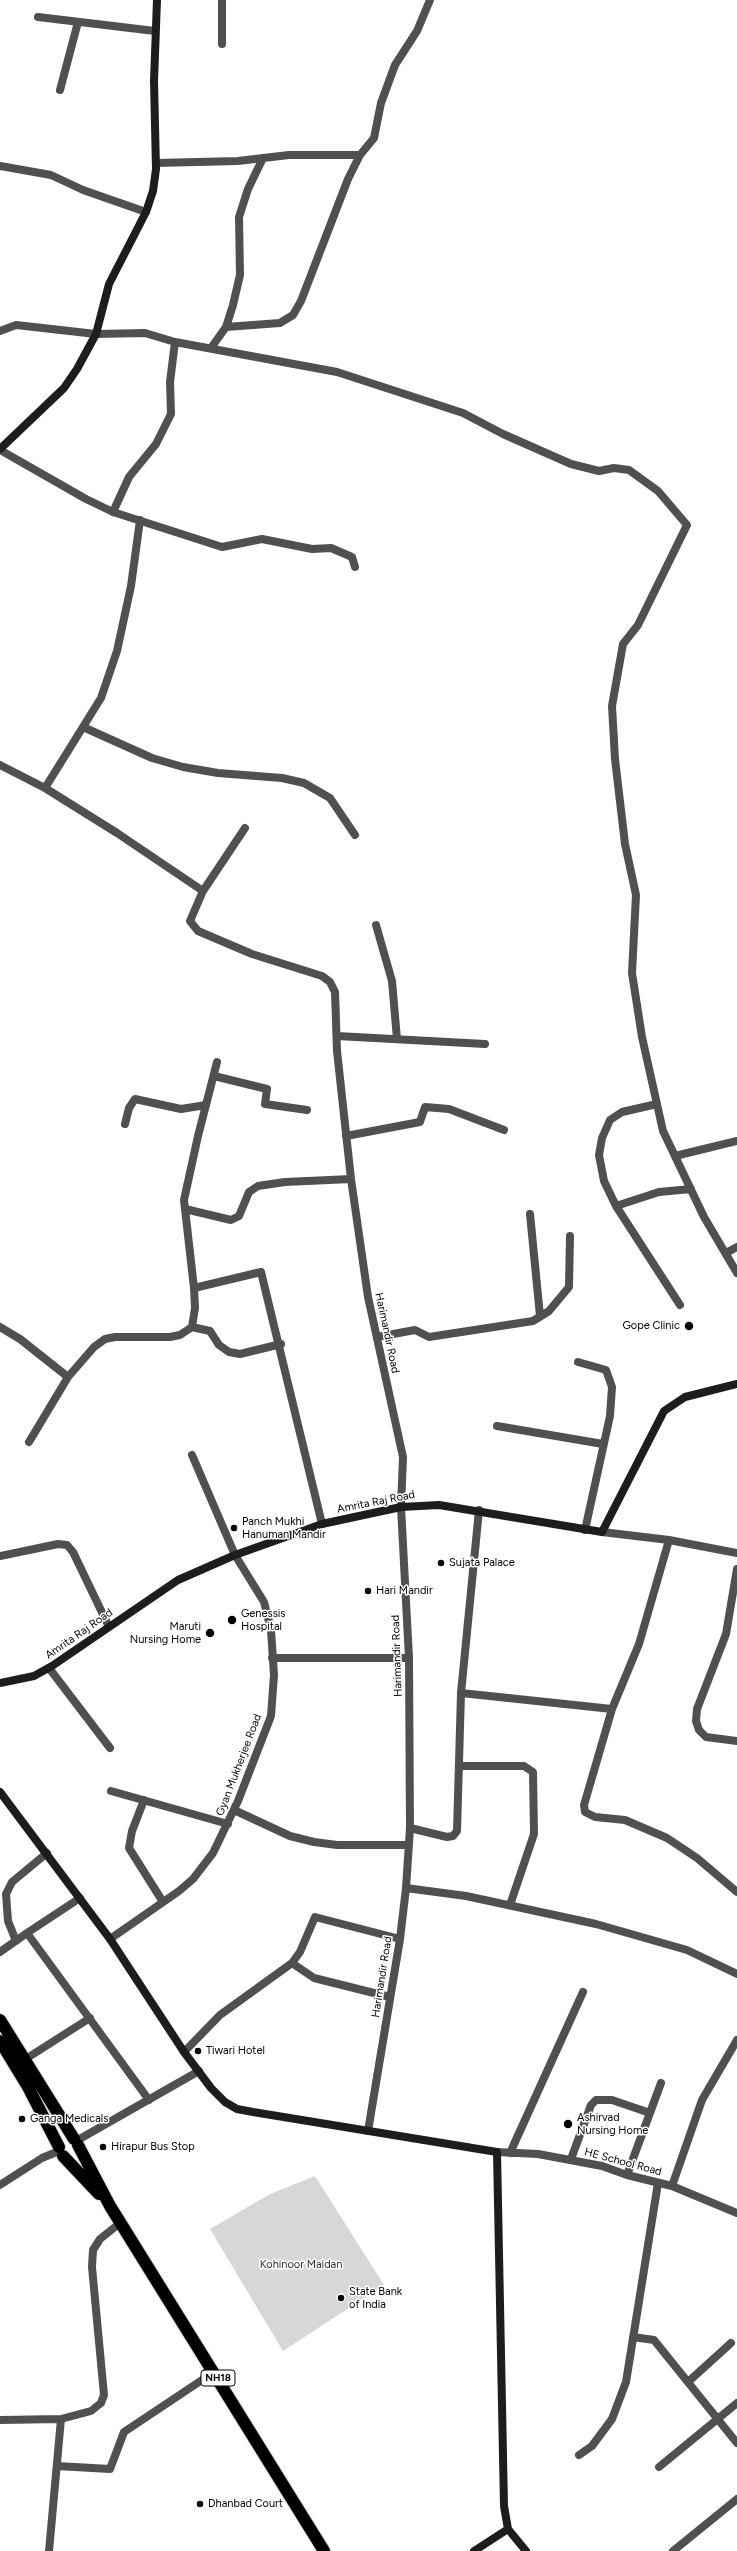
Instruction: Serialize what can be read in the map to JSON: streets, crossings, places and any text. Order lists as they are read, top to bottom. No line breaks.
{"streets":{"highway":["NH18"],"street":["Harimandir Road","Amrita Raj Road","Gyan Mukherjee Road","HE School Road"]},"crossings":[["Harimandir Road","Amrita Raj Road"],["Amrita Raj Road","Gyan Mukherjee Road"]],"parks":["Kohinoor Maidan"],"places":["Gope Clinic","Panch Mukhi Hanuman Mandir","Sujata Palace","Hari Mandir","Genessis Hospital","Maruti Nursing Home","Tiwari Hotel","Ganga Medicals","Ashirvad Nursing Home","Hirapur Bus Stop","State Bank of India","Dhanbad Court"]}
